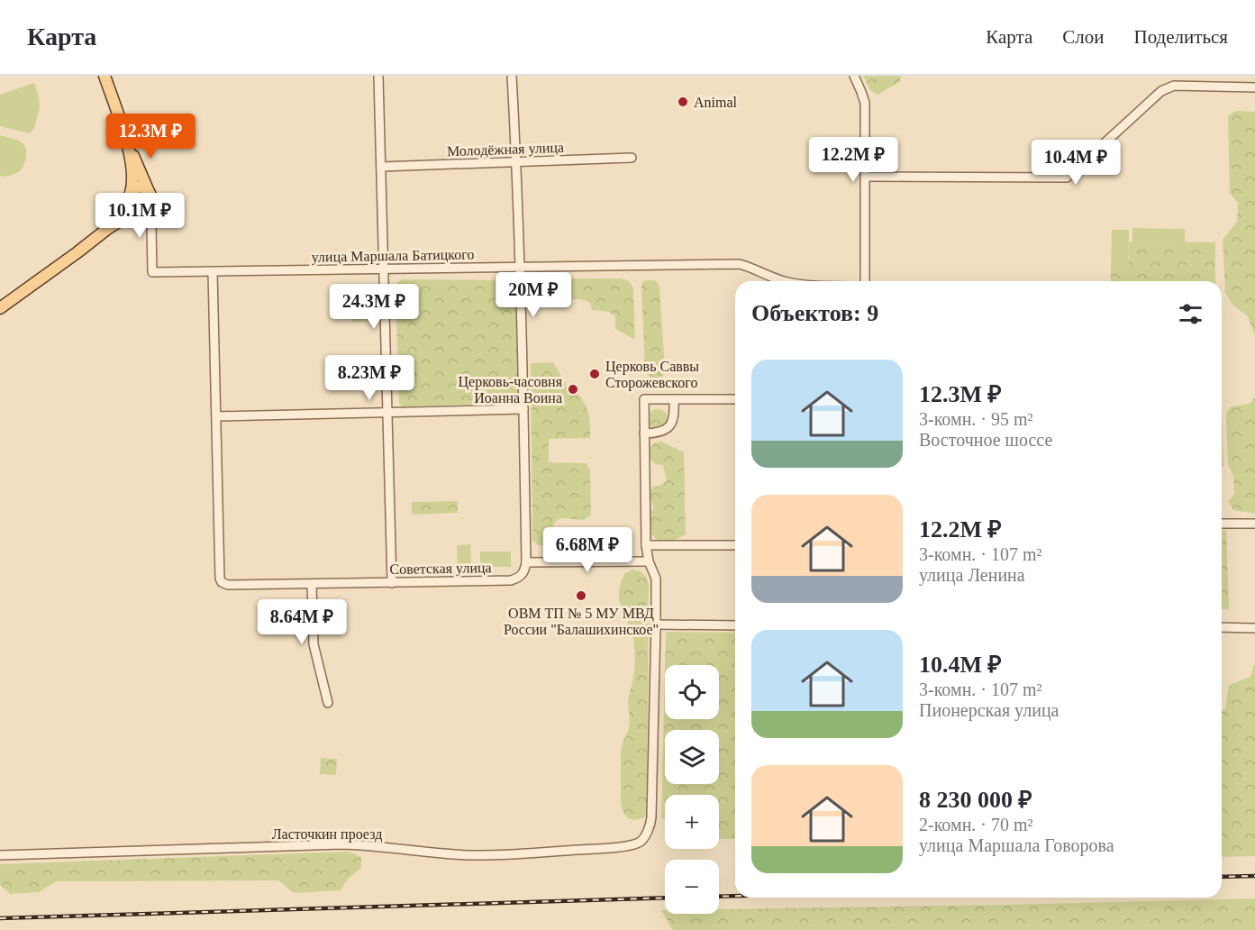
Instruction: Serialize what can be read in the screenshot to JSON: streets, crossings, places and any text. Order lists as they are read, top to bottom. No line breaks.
{"streets":{"street":["Молодёжная улица","улица Маршала Батицкого","Советская улица","Ласточкин проезд"]},"places":["Animal","Церковь Саввы Сторожевского","Церковь-часовня Иоанна Воина","ОВМ ТП № 5 МУ МВД России \"Балашихинское\""],"page":{"header":"Карта","nav":["Карта","Слои","Поделиться"],"price":["12.3M ₽","12.2M ₽","10.4M ₽","10.1M ₽","20M ₽","24.3M ₽","8.23M ₽","6.68M ₽","8.64M ₽"],"heading":"Объектов: 9","list":[{"name":"12.3M ₽","note":"3-комн. · 95 m² · Восточное шоссе"},{"name":"12.2M ₽","note":"3-комн. · 107 m² · улица Ленина"},{"name":"10.4M ₽","note":"3-комн. · 107 m² · Пионерская улица"},{"name":"8 230 000 ₽","note":"2-комн. · 70 m² · улица Маршала Говорова"}],"map_buttons":["+","−"]}}
